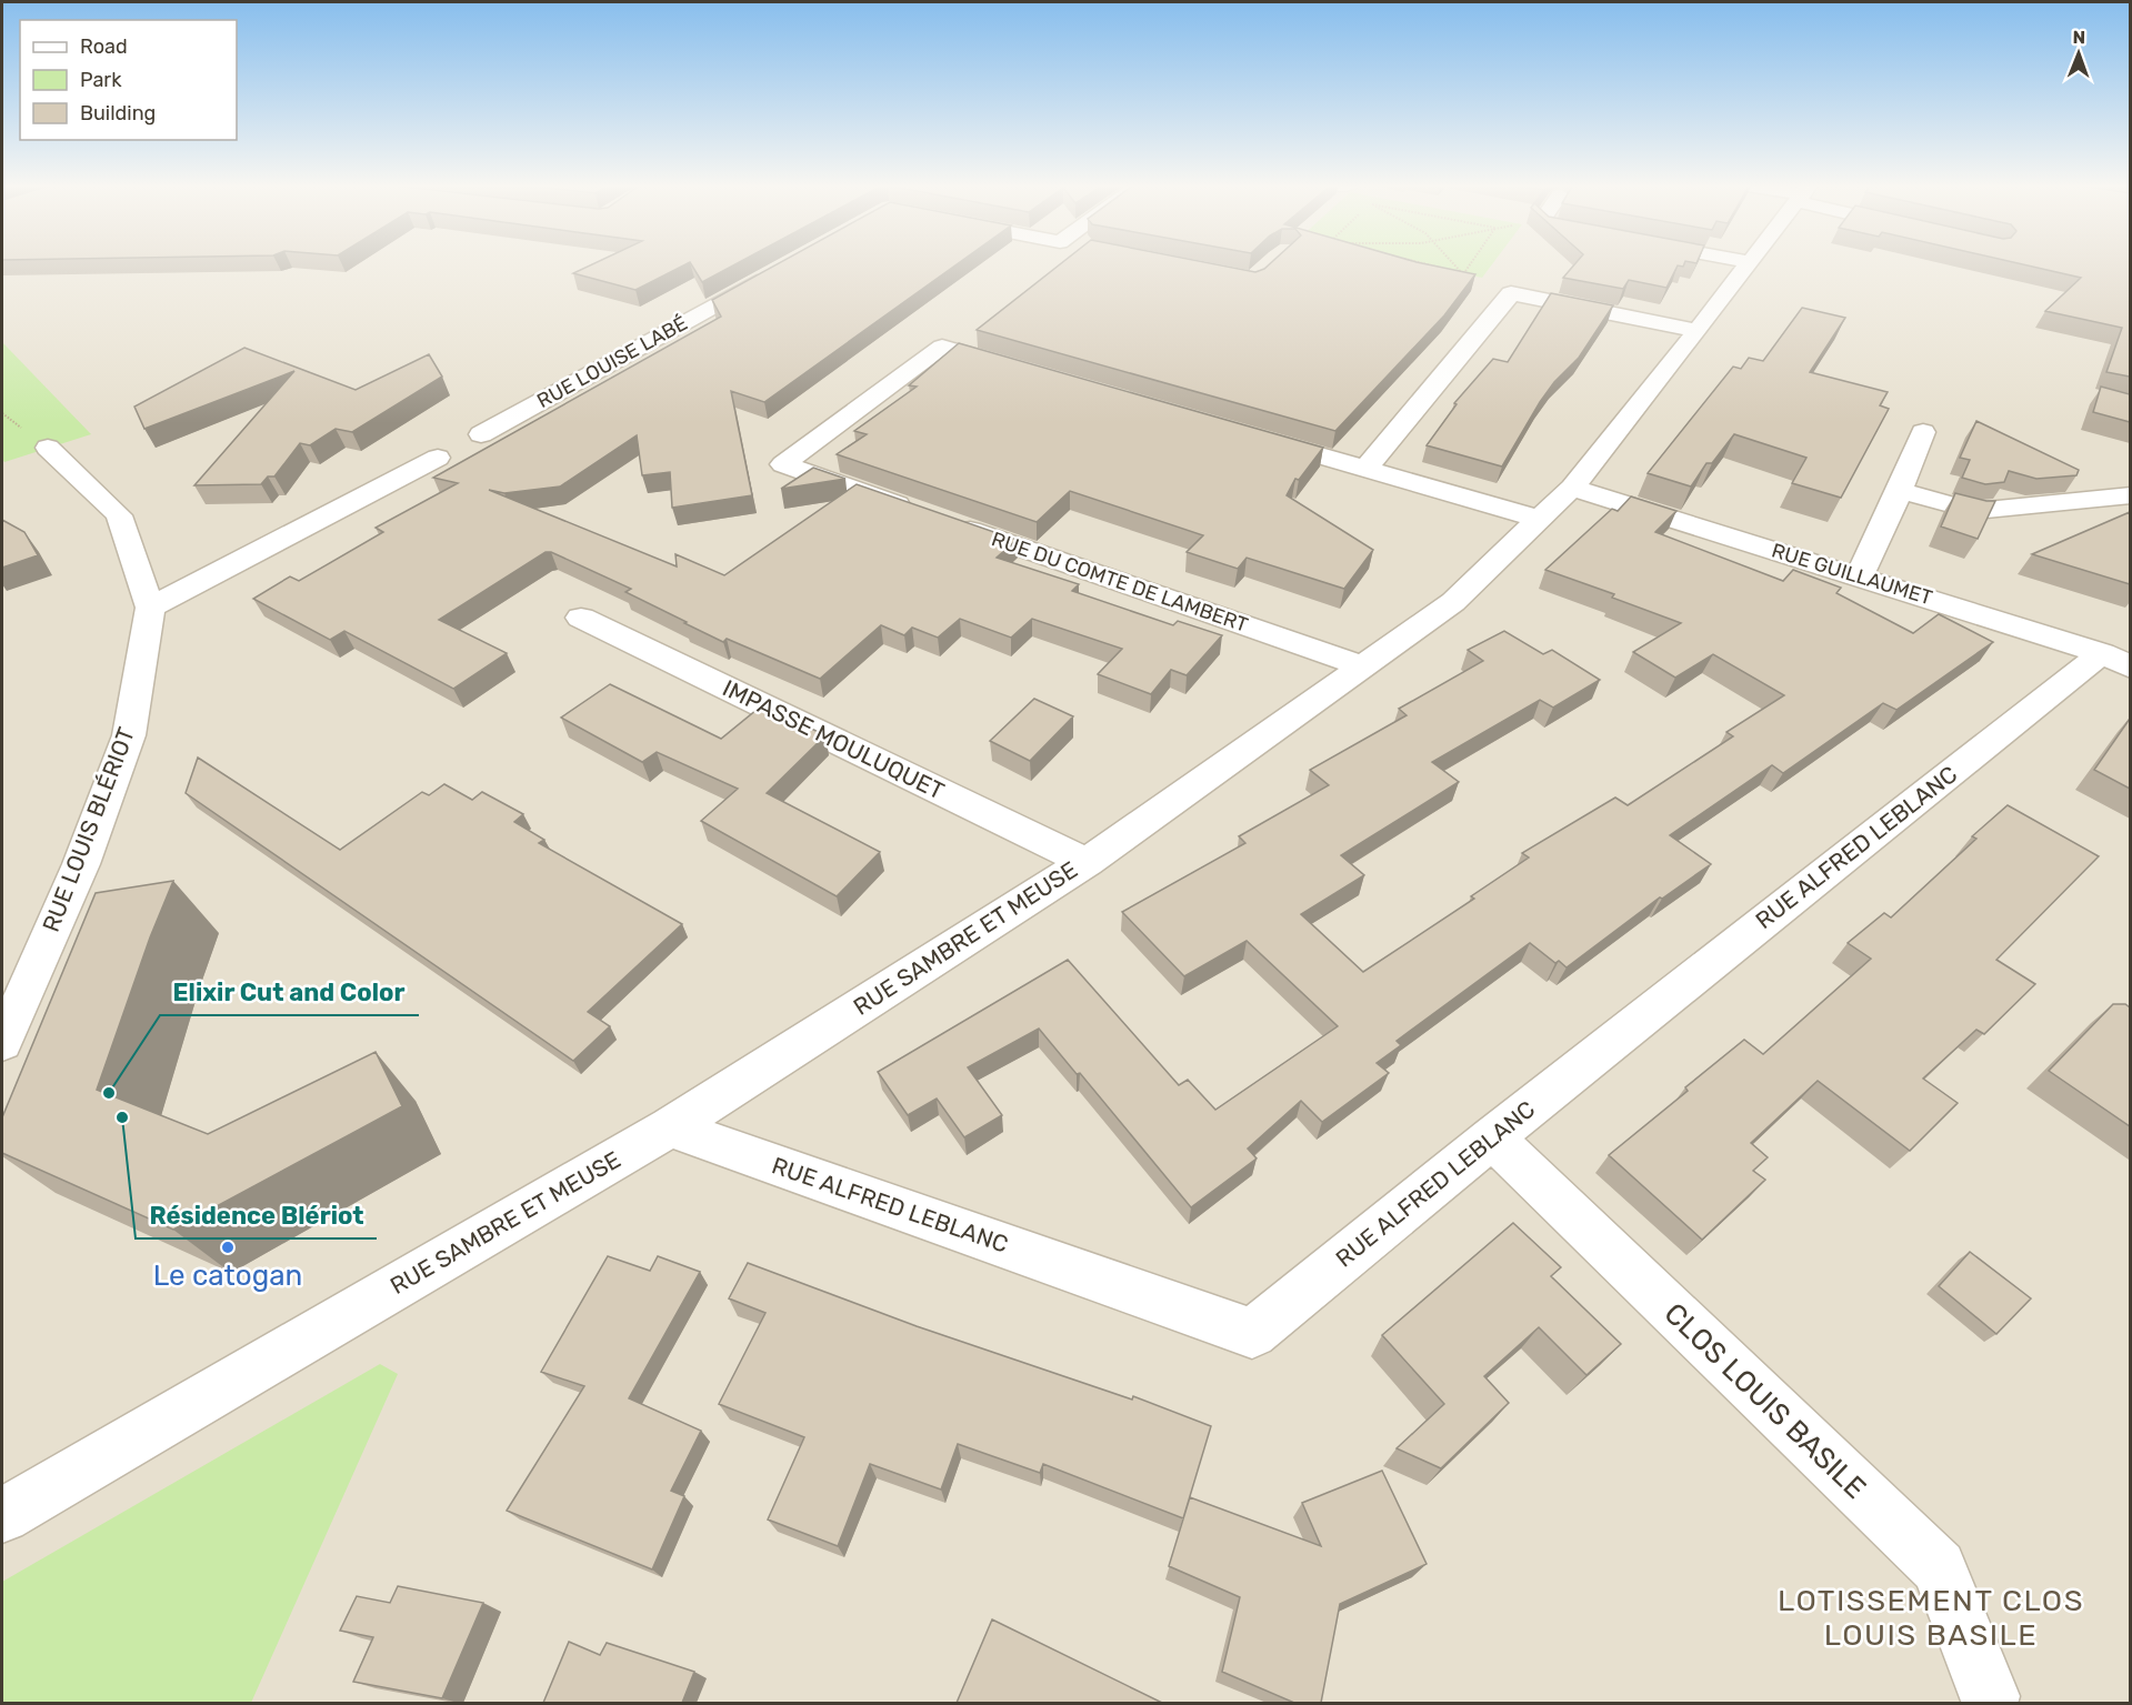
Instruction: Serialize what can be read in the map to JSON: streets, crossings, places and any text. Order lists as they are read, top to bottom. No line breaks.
{"streets":{"street":["RUE LOUISE LABÉ","RUE GUILLAUMET","RUE DU COMTE DE LAMBERT","IMPASSE MOULUQUET","RUE LOUIS BLÉRIOT","RUE ALFRED LEBLANC","RUE SAMBRE ET MEUSE","CLOS LOUIS BASILE"]},"crossings":[["RUE GUILLAUMET","RUE ALFRED LEBLANC"],["RUE GUILLAUMET","RUE SAMBRE ET MEUSE"],["RUE DU COMTE DE LAMBERT","RUE SAMBRE ET MEUSE"],["IMPASSE MOULUQUET","RUE SAMBRE ET MEUSE"],["RUE ALFRED LEBLANC","RUE SAMBRE ET MEUSE"],["RUE ALFRED LEBLANC","CLOS LOUIS BASILE"]],"districts":["LOTISSEMENT CLOS LOUIS BASILE"],"places":["Elixir Cut and Color","Résidence Blériot","Le catogan"],"legend":["Road","Park","Building"],"north":"top"}
